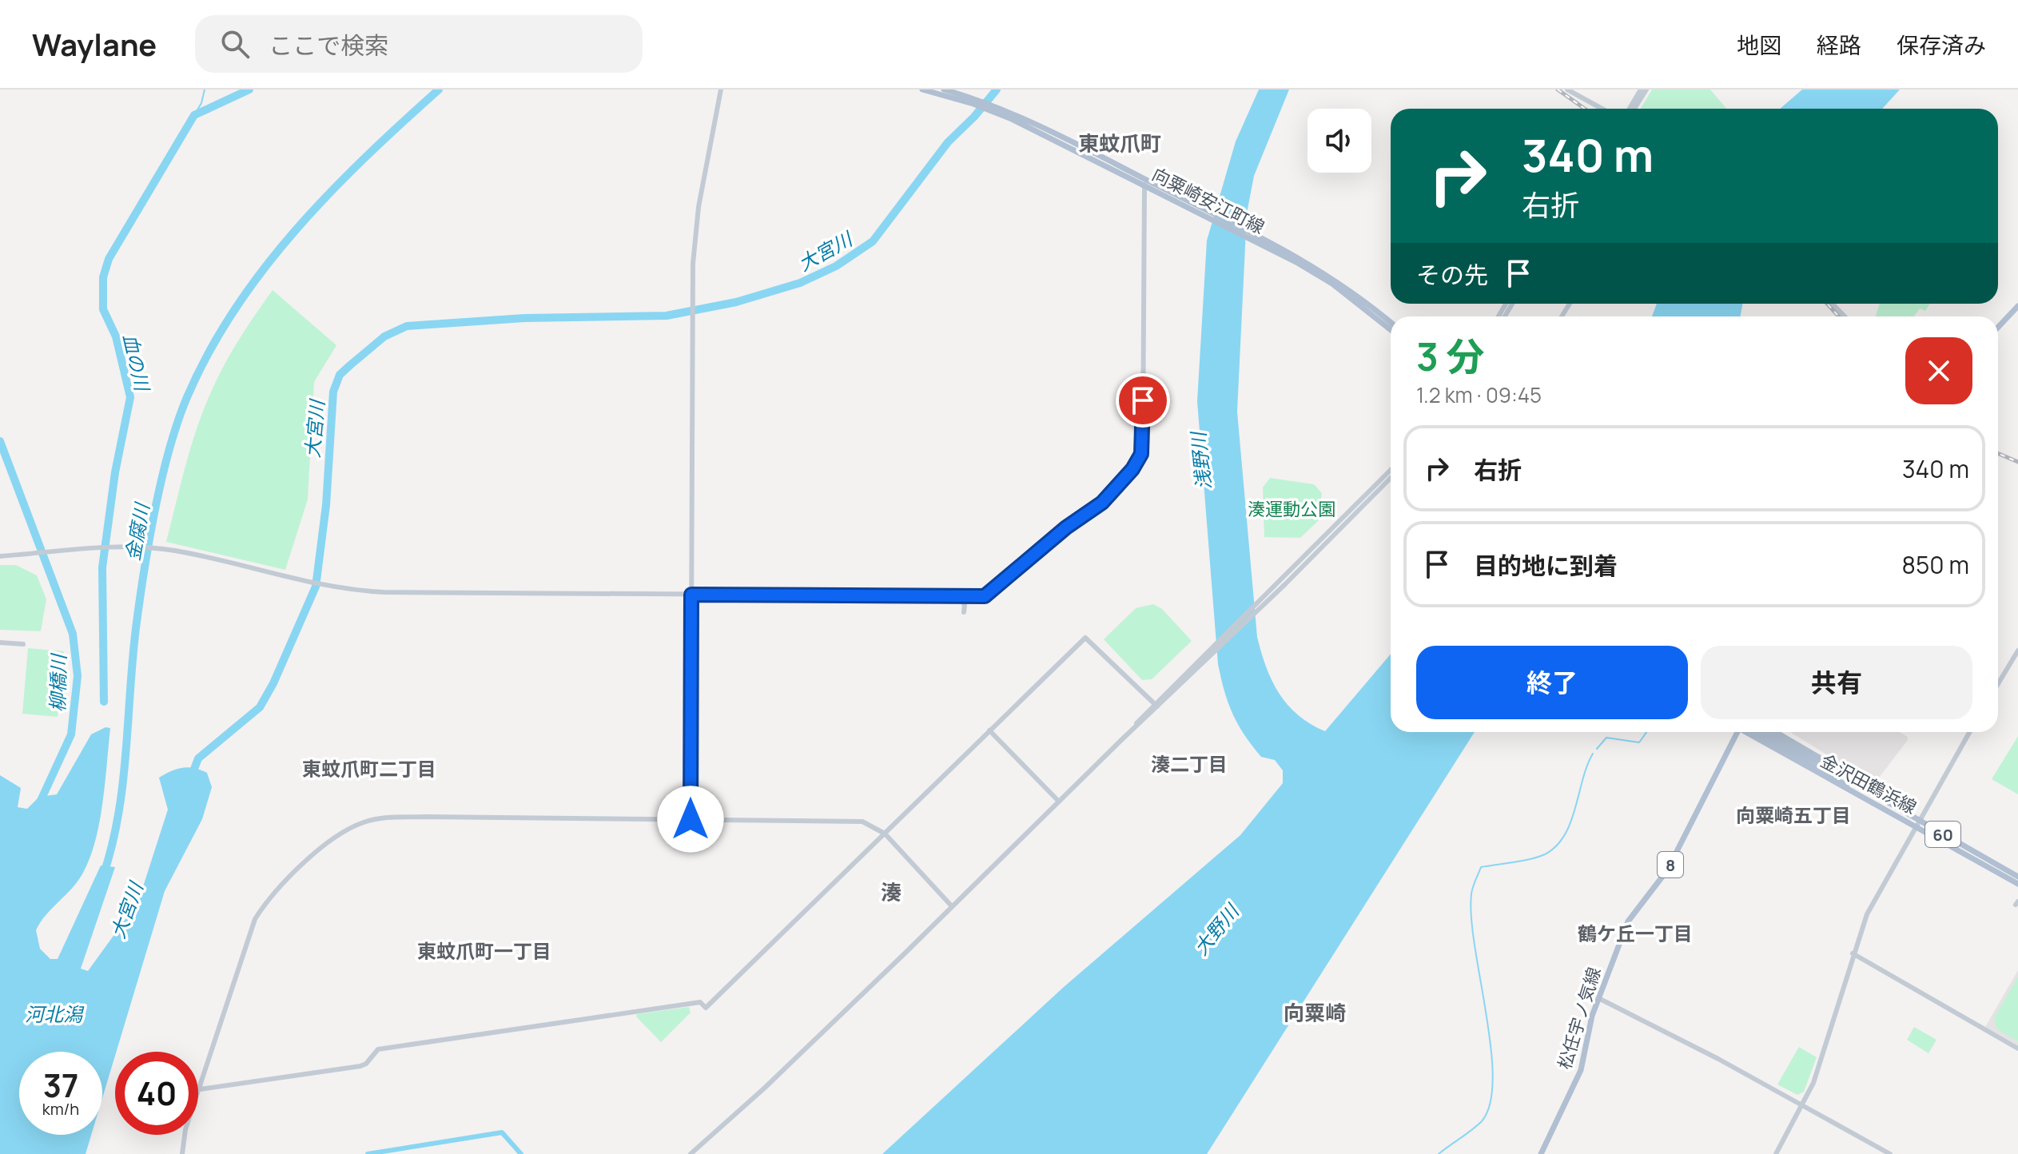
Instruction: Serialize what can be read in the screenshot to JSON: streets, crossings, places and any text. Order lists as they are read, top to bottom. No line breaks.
{"streets":{"main road":["向粟崎安江町線","金沢田鶴浜線","60","8","松任宇ノ気線"]},"districts":["東蚊爪町","湊二丁目","東蚊爪町二丁目","向粟崎五丁目","湊","鶴ケ丘一丁目","東蚊爪町一丁目","向粟崎"],"water":["大宮川","血の川","浅野川","金腐川","柳橋川","大野川","河北潟"],"parks":["湊運動公園"],"page":{"header":"Waylane","search":"ここで検索","nav":["地図","経路","保存済み"],"turn":["340 m","右折"],"then":"その先","heading":["3 分","1.2 km · 09:45"],"list":[{"name":"右折","value":"340 m"},{"name":"目的地に到着","value":"850 m"}],"buttons":["終了","共有"],"speed":"37 km/h","limit":"40"}}
